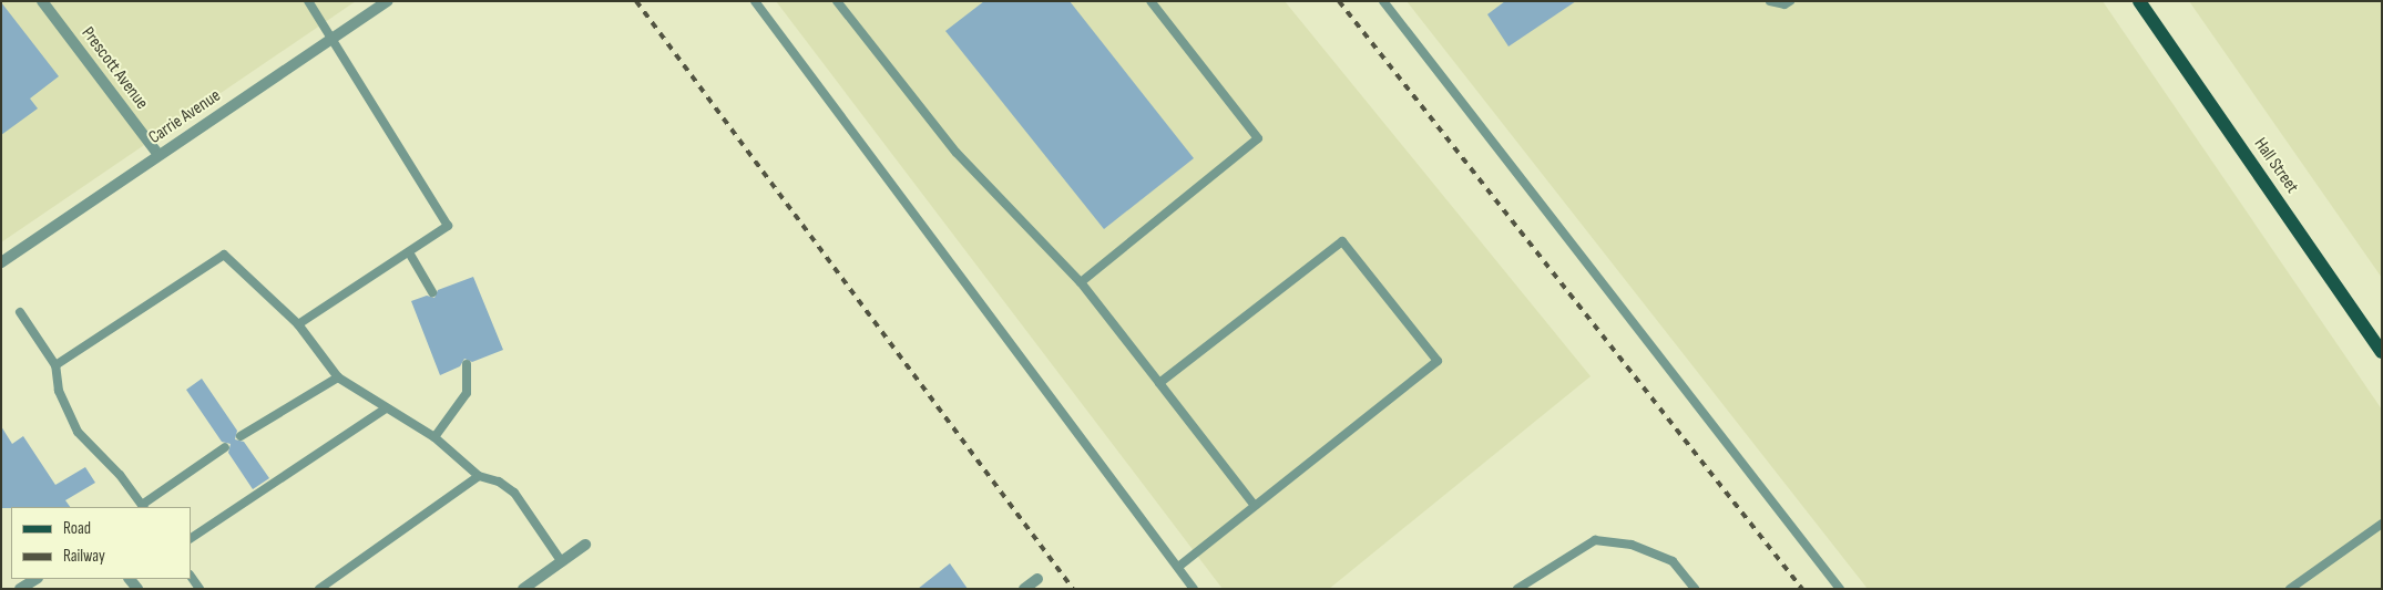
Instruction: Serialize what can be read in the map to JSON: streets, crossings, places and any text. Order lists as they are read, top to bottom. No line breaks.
{"streets":{"main road":["Hall Street"],"street":["Prescott Avenue","Carrie Avenue"]},"crossings":[["Prescott Avenue","Carrie Avenue"]],"legend":["Road","Railway"]}
